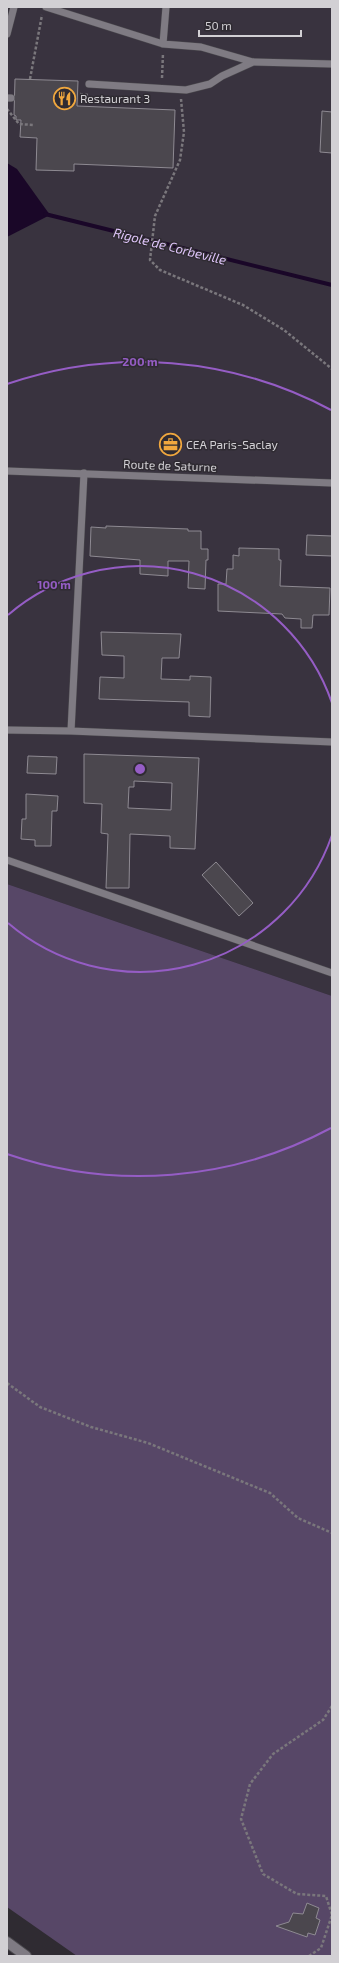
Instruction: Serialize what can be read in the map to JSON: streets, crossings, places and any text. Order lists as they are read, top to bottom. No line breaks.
{"streets":{"lane":["Route de Saturne"]},"water":["Rigole de Corbeville"],"places":{"restaurant":["Restaurant 3"],"office":["CEA Paris-Saclay"]},"scale_bar":"50 m","rings":["200 m","100 m"]}
